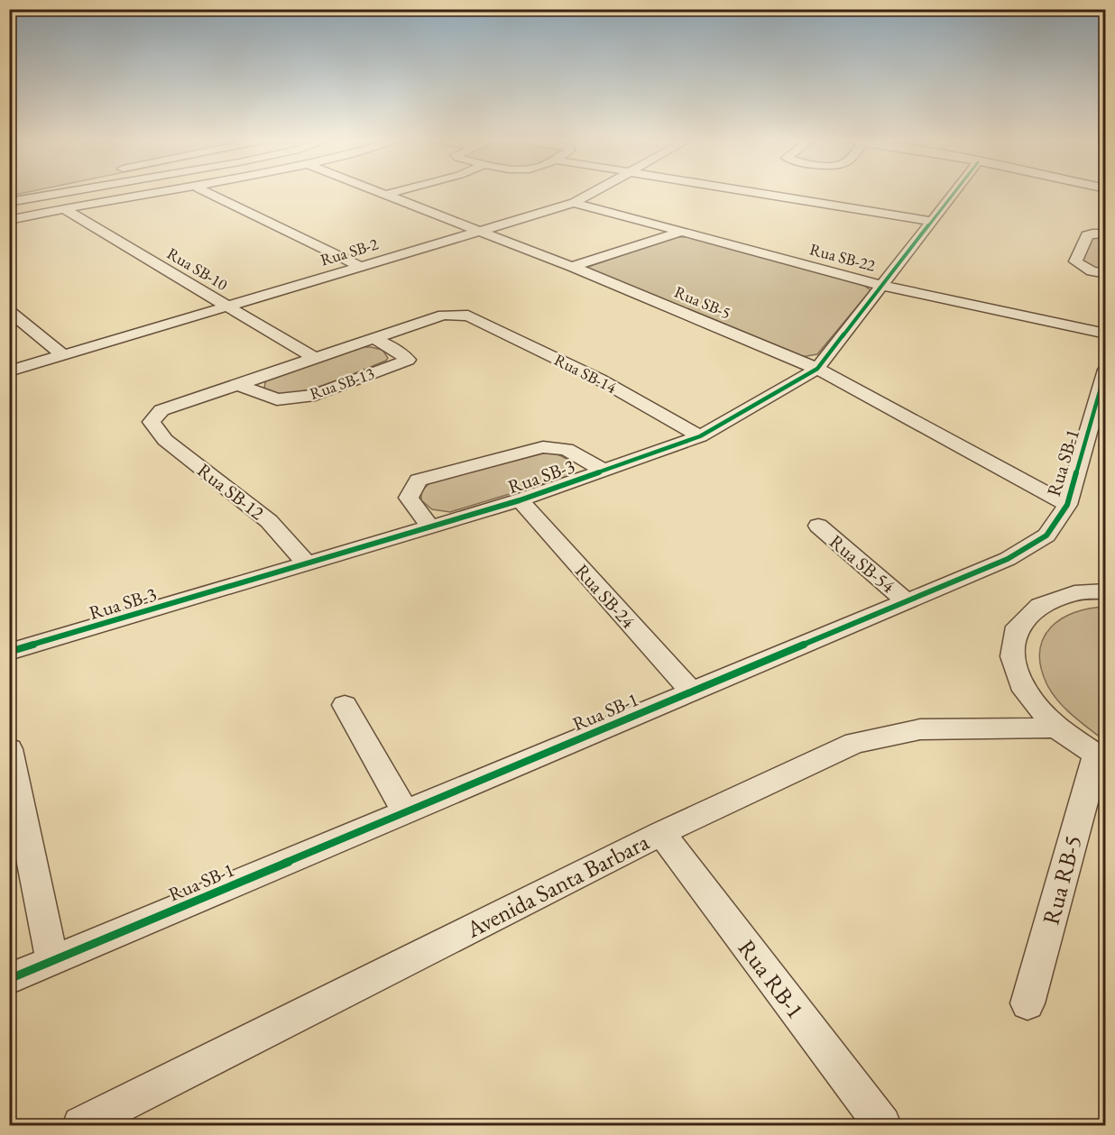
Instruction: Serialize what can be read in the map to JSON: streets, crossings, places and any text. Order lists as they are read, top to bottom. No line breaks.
{"streets":{"street":["Rua SB-2","Rua SB-22","Rua SB-10","Rua SB-5","Rua SB-14","Rua SB-13","Rua SB-1","Rua SB-3","Rua SB-12","Rua SB-54","Rua SB-24","Rua RB-5","Avenida Santa Barbara","Rua RB-1"]},"crossings":[["Rua SB-2","Rua SB-22"],["Rua SB-2","Rua SB-10"],["Rua SB-2","Rua SB-5"],["Rua SB-22","Rua SB-3"],["Rua SB-10","Rua SB-13"],["Rua SB-5","Rua SB-1"],["Rua SB-5","Rua SB-3"],["Rua SB-14","Rua SB-13"],["Rua SB-14","Rua SB-3"],["Rua SB-13","Rua SB-12"],["Rua SB-1","Rua SB-54"],["Rua SB-1","Rua SB-24"],["Rua SB-3","Rua SB-12"],["Rua SB-3","Rua SB-24"],["Avenida Santa Barbara","Rua RB-1"]]}
